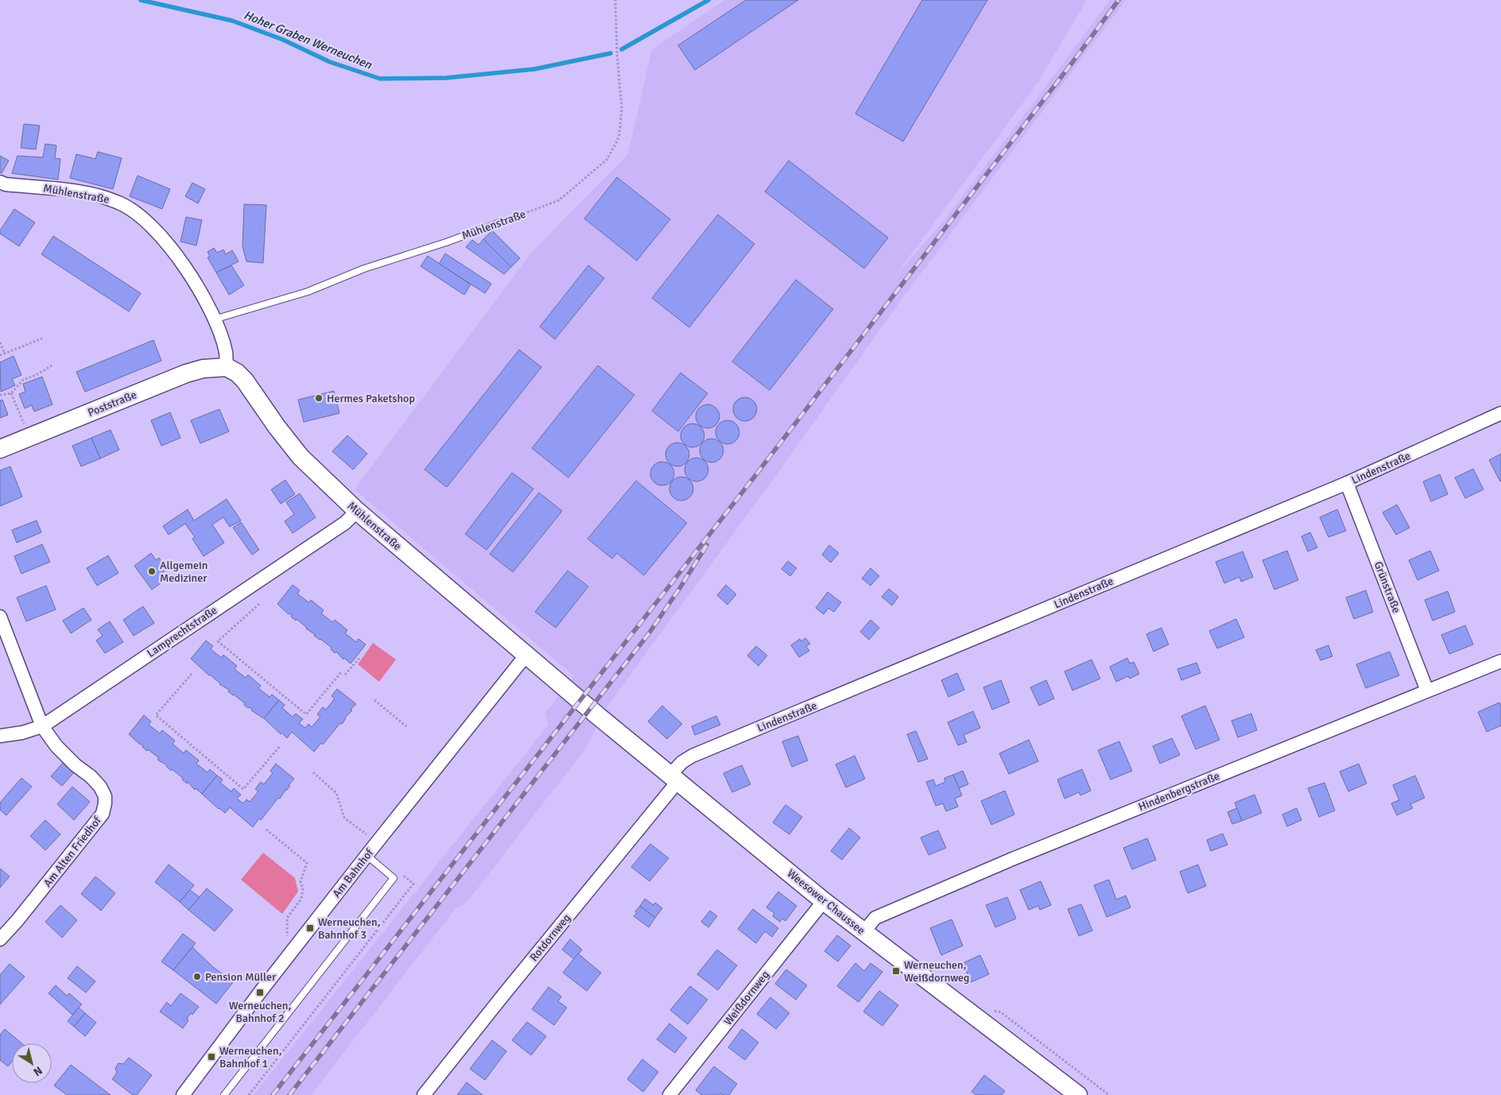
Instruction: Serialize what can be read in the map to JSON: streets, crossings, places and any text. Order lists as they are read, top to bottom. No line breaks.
{"streets":{"main road":["Mühlenstraße","Poststraße","Weesower Chaussee"],"street":["Lindenstraße","Grünstraße","Lamprechtstraße","Hindenbergstraße","Am Alten Friedhof","Am Bahnhof","Rotdornweg","Weißdornweg"]},"crossings":[["Mühlenstraße","Poststraße"],["Mühlenstraße","Lamprechtstraße"],["Mühlenstraße","Am Bahnhof"],["Mühlenstraße","Weesower Chaussee"],["Lindenstraße","Grünstraße"],["Lindenstraße","Weesower Chaussee"],["Lindenstraße","Rotdornweg"],["Grünstraße","Hindenbergstraße"],["Lamprechtstraße","Am Alten Friedhof"],["Hindenbergstraße","Weesower Chaussee"],["Weesower Chaussee","Rotdornweg"],["Weesower Chaussee","Weißdornweg"]],"water":["Hoher Graben Werneuchen"],"places":{"other":["Hermes Paketshop","Allgemein Mediziner","Pension Müller"],"transit":["Werneuchen, Bahnhof 3","Werneuchen, Weißdornweg","Werneuchen, Bahnhof 2","Werneuchen, Bahnhof 1"]},"north":"bottom right"}
